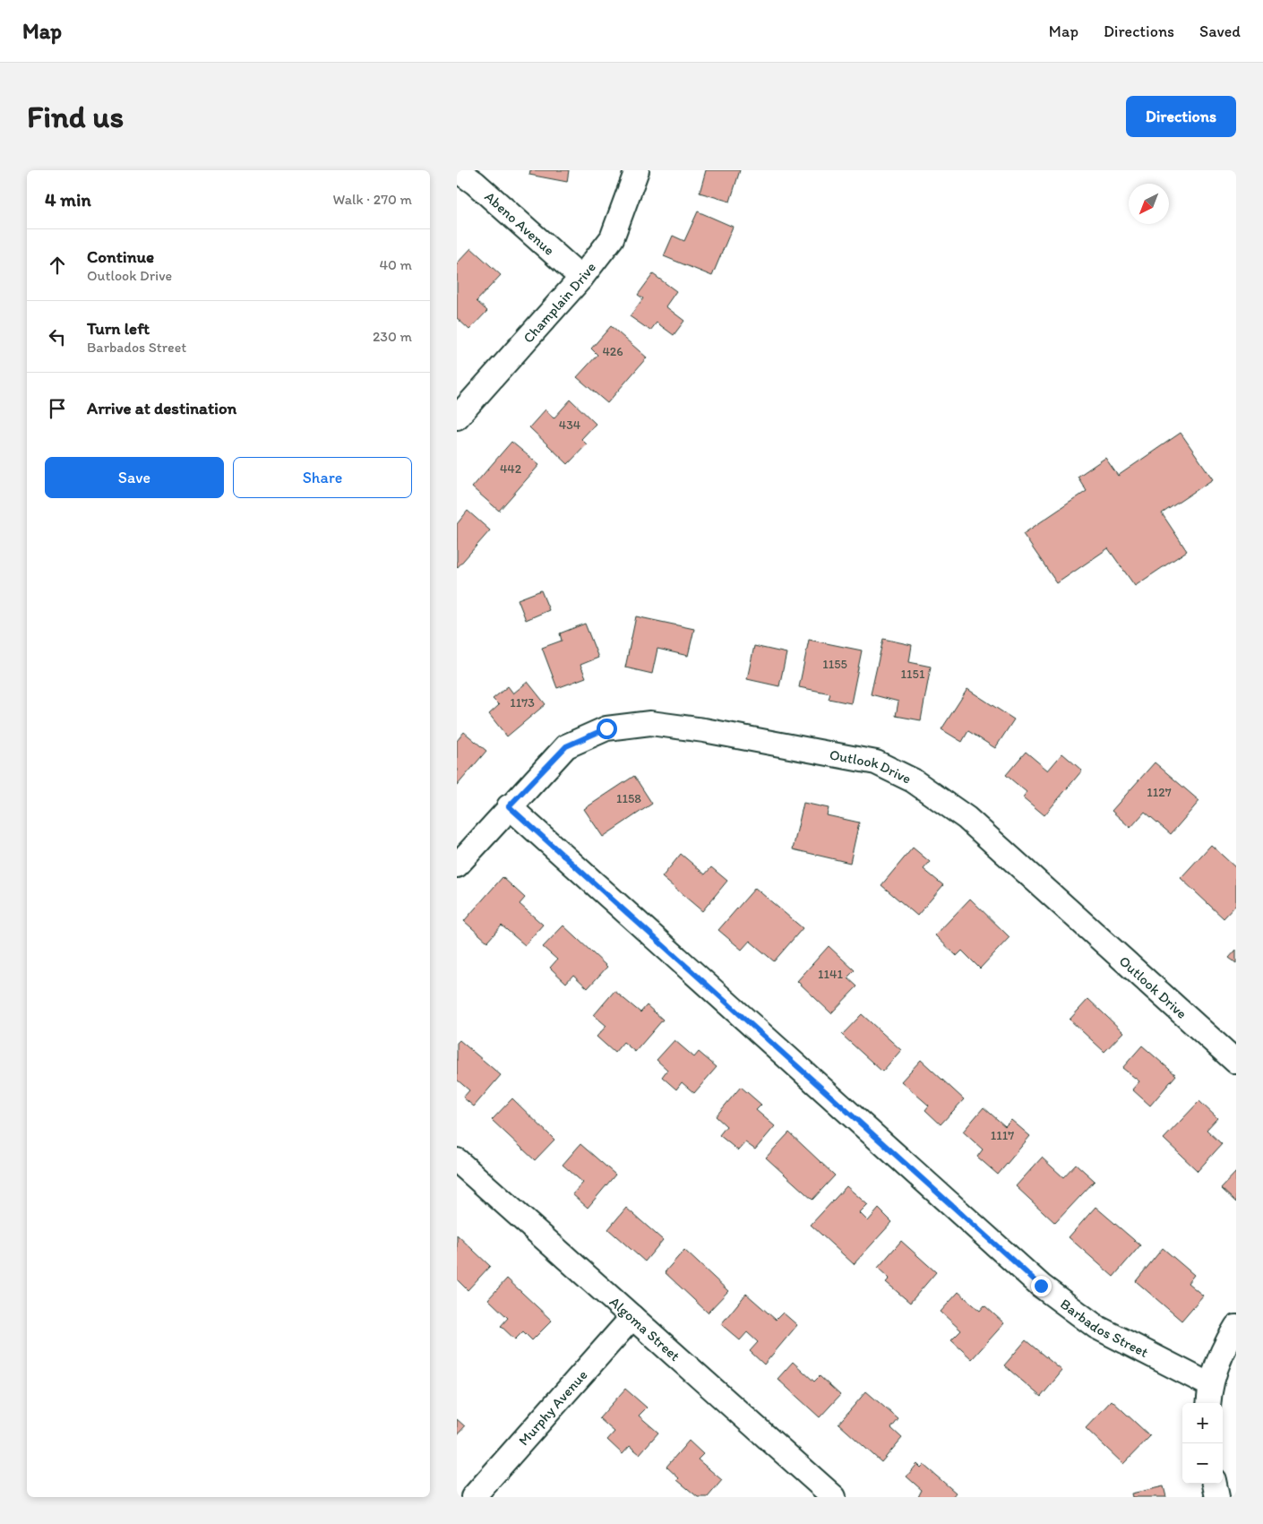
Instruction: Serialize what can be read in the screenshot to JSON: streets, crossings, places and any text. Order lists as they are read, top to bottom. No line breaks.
{"streets":{"street":["Abeno Avenue","Champlain Drive","Outlook Drive","Barbados Street","Algoma Street","Murphy Avenue"]},"crossings":[["Abeno Avenue","Champlain Drive"],["Outlook Drive","Barbados Street"],["Algoma Street","Murphy Avenue"]],"house_numbers":["426","434","442","1155","1151","1173","1127","1158","1141","1117"],"north":"bottom left","page":{"header":"Map","nav":["Map","Directions","Saved"],"buttons":["Directions",["Save","Share"]],"title":"Find us","heading":["4 min","Walk · 270 m"],"list":[["Continue","Outlook Drive","40 m"],["Turn left","Barbados Street","230 m"],"Arrive at destination"],"map_buttons":["+","−"]}}
